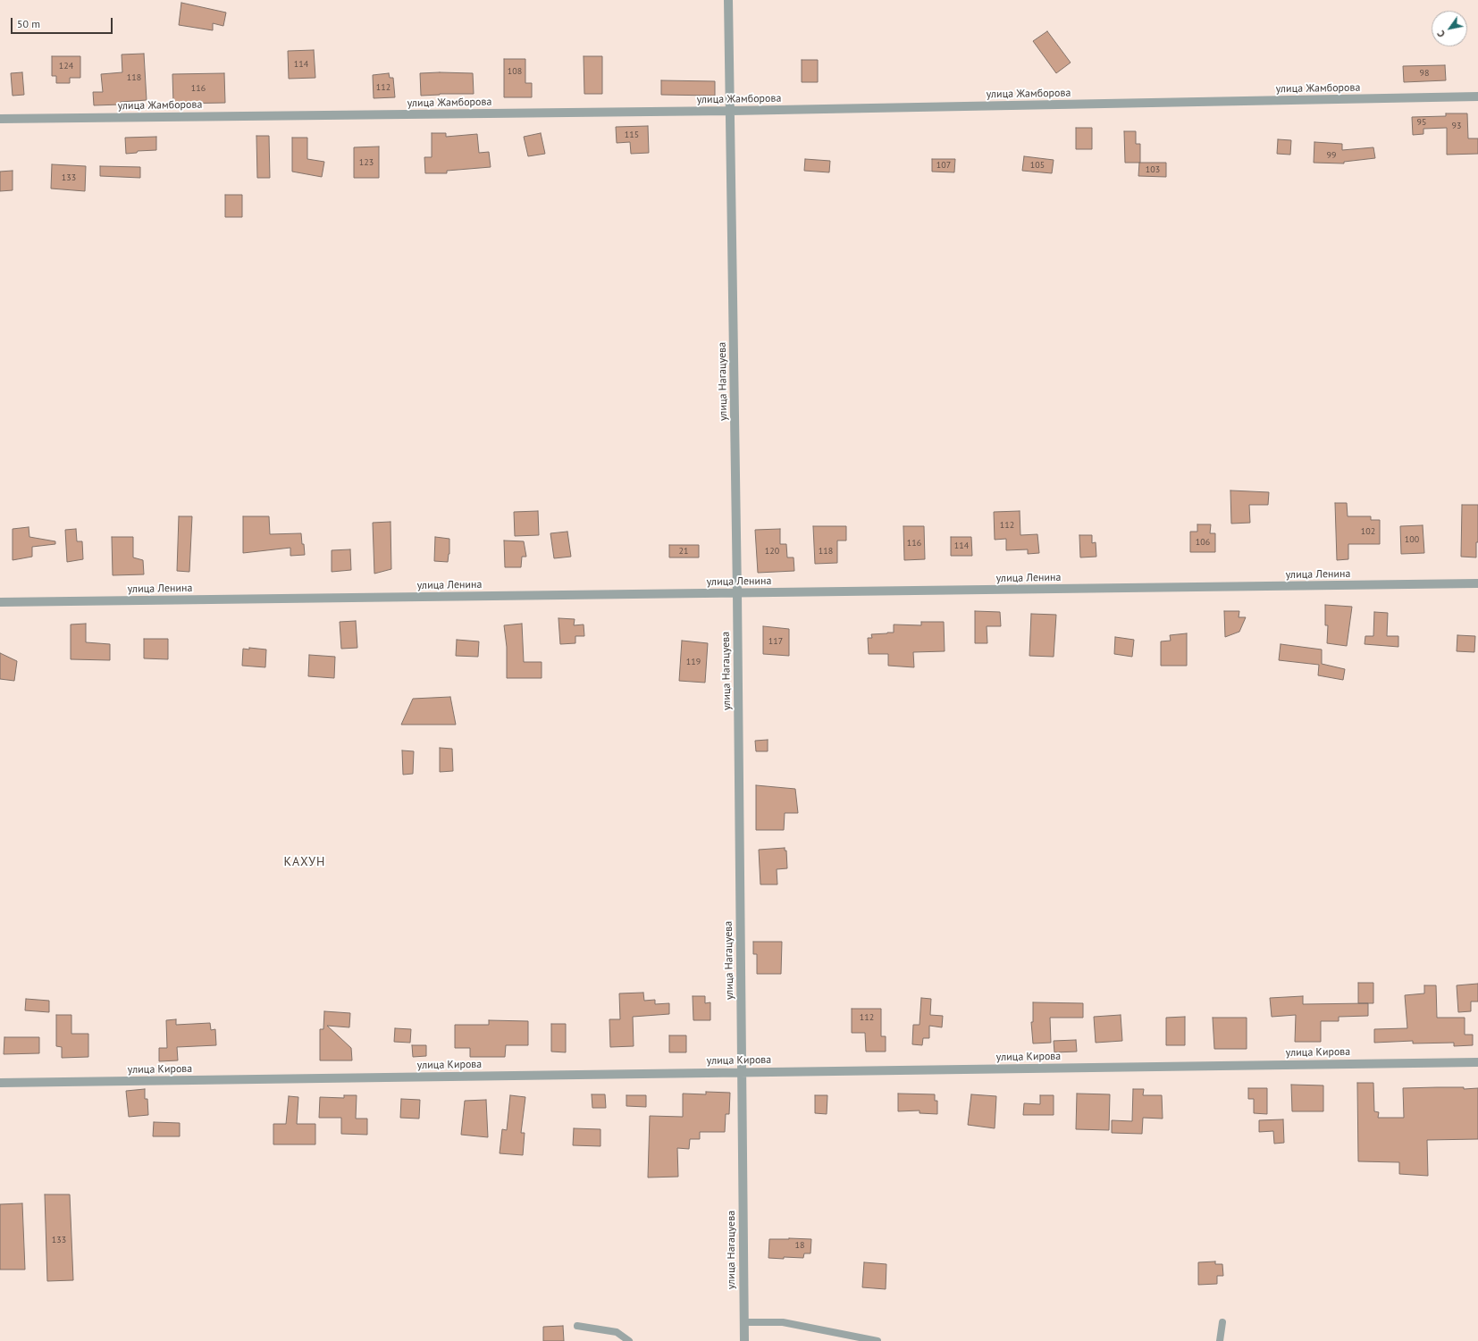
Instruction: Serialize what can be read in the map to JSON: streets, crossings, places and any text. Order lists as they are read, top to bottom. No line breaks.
{"streets":{"street":["улица Жамборова","улица Нагацуева","улица Ленина","улица Кирова"]},"crossings":[["улица Жамборова","улица Нагацуева"],["улица Нагацуева","улица Ленина"],["улица Нагацуева","улица Кирова"]],"districts":["КАХУН"],"house_numbers":["114","124","108","98","118","112","116","95","93","115","99","123","107","105","103","133","112","102","100","106","116","114","21","120","118","117","119","112","133","18"],"scale_bar":"50 m","north":"bottom left"}
